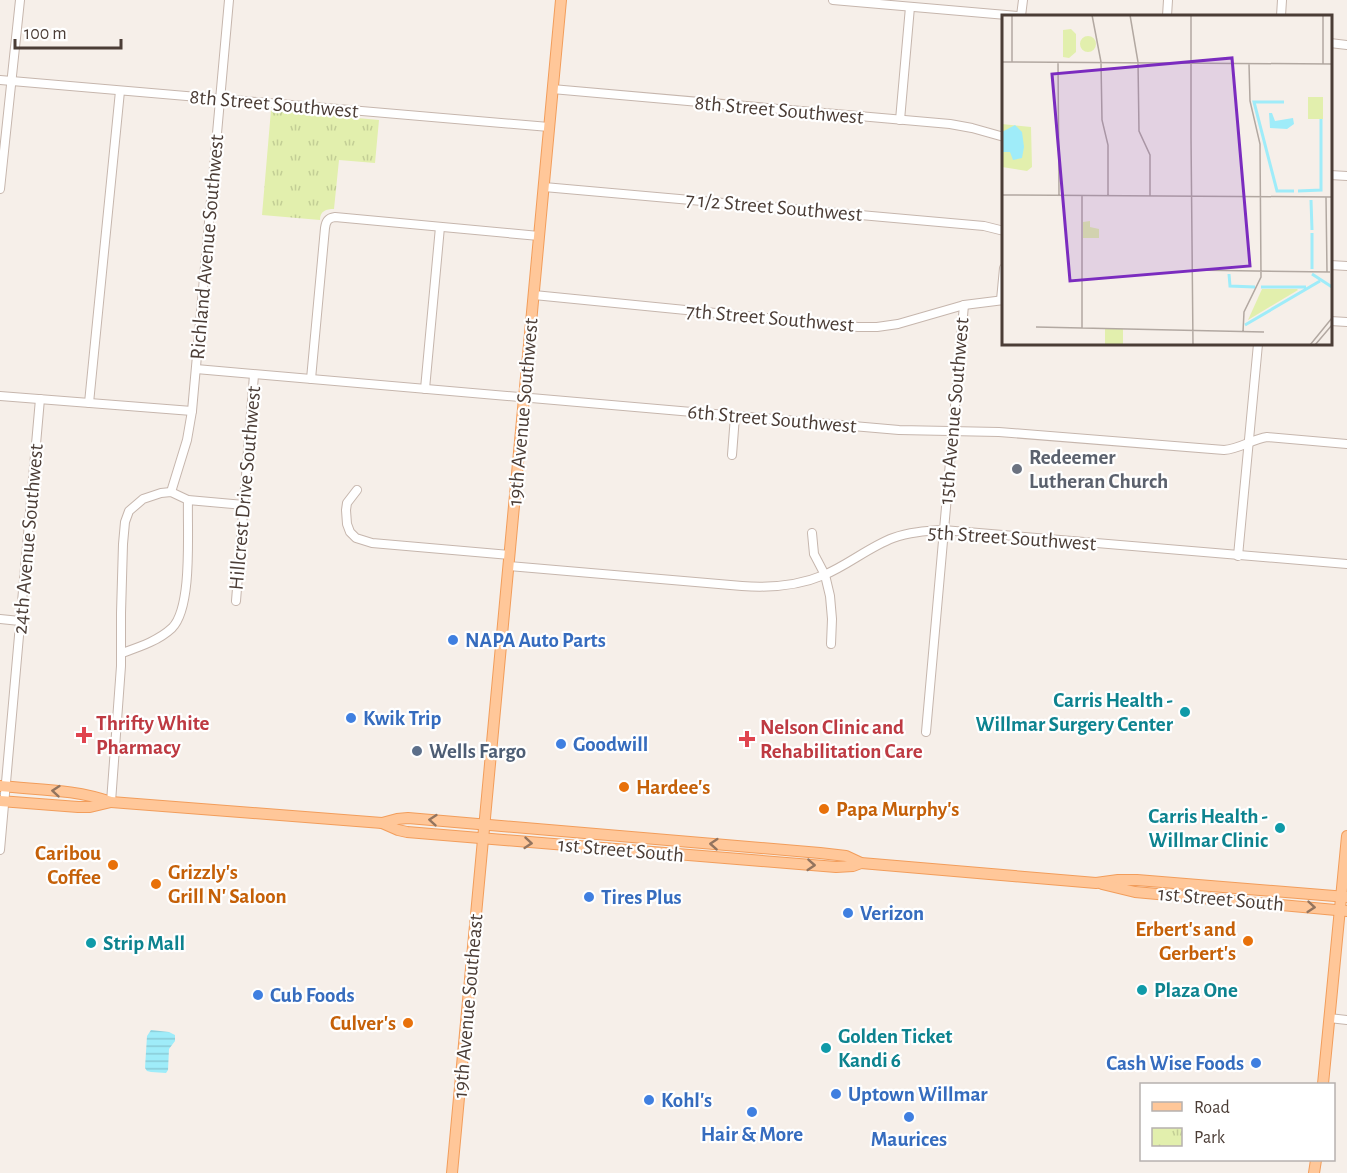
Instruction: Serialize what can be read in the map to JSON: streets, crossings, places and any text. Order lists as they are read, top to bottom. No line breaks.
{"streets":{"main road":["19th Avenue Southwest","1st Street South","19th Avenue Southeast"],"street":["8th Street Southwest","7 1/2 Street Southwest","Richland Avenue Southwest","7th Street Southwest","15th Avenue Southwest","6th Street Southwest","Hillcrest Drive Southwest","5th Street Southwest","24th Avenue Southwest"]},"crossings":[["8th Street Southwest","Richland Avenue Southwest"],["8th Street Southwest","19th Avenue Southwest"],["7 1/2 Street Southwest","19th Avenue Southwest"],["Richland Avenue Southwest","6th Street Southwest"],["7th Street Southwest","15th Avenue Southwest"],["7th Street Southwest","19th Avenue Southwest"],["15th Avenue Southwest","6th Street Southwest"],["15th Avenue Southwest","5th Street Southwest"],["19th Avenue Southwest","6th Street Southwest"],["19th Avenue Southwest","5th Street Southwest"],["19th Avenue Southwest","1st Street South"],["19th Avenue Southwest","19th Avenue Southeast"],["6th Street Southwest","Hillcrest Drive Southwest"],["24th Avenue Southwest","1st Street South"],["1st Street South","19th Avenue Southeast"]],"places":{"other":["Redeemer Lutheran Church","NAPA Auto Parts","Carris Health - Willmar Surgery Center","Kwik Trip","Goodwill","Wells Fargo","Hardee's","Papa Murphy's","Carris Health - Willmar Clinic","Caribou Coffee","Grizzly's Grill N' Saloon","Tires Plus","Verizon","Erbert's and Gerbert's","Strip Mall","Plaza One","Cub Foods","Culver's","Golden Ticket Kandi 6","Cash Wise Foods","Uptown Willmar","Kohl's","Hair & More","Maurices"],"health":["Thrifty White Pharmacy","Nelson Clinic and Rehabilitation Care"]},"legend":["Road","Park"],"scale_bar":"100 m"}
